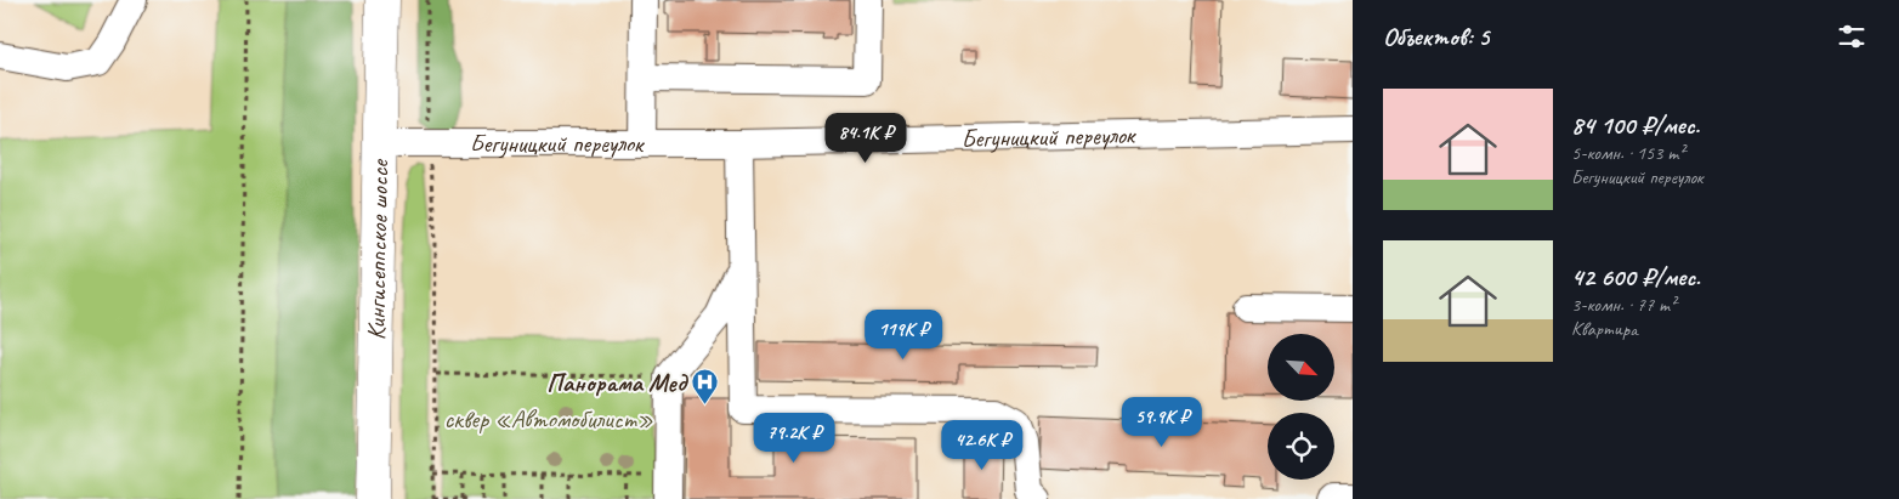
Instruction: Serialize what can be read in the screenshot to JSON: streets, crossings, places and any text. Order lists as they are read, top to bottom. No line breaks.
{"streets":{"main road":["Кингисеппское шоссе"],"street":["Бегуницкий переулок"]},"crossings":[["Бегуницкий переулок","Кингисеппское шоссе"]],"parks":["сквер «Автомобилист»"],"places":{"hospital":["Панорама Мед"]},"north":"bottom right","page":{"heading":"Объектов: 5","list":[{"name":"84 100 ₽/мес.","note":"5-комн. · 153 m² · Бегуницкий переулок"},{"name":"42 600 ₽/мес.","note":"3-комн. · 77 m² · Квартира"}],"price":["84.1K ₽","119K ₽","59.9K ₽","79.2K ₽","42.6K ₽"]}}
